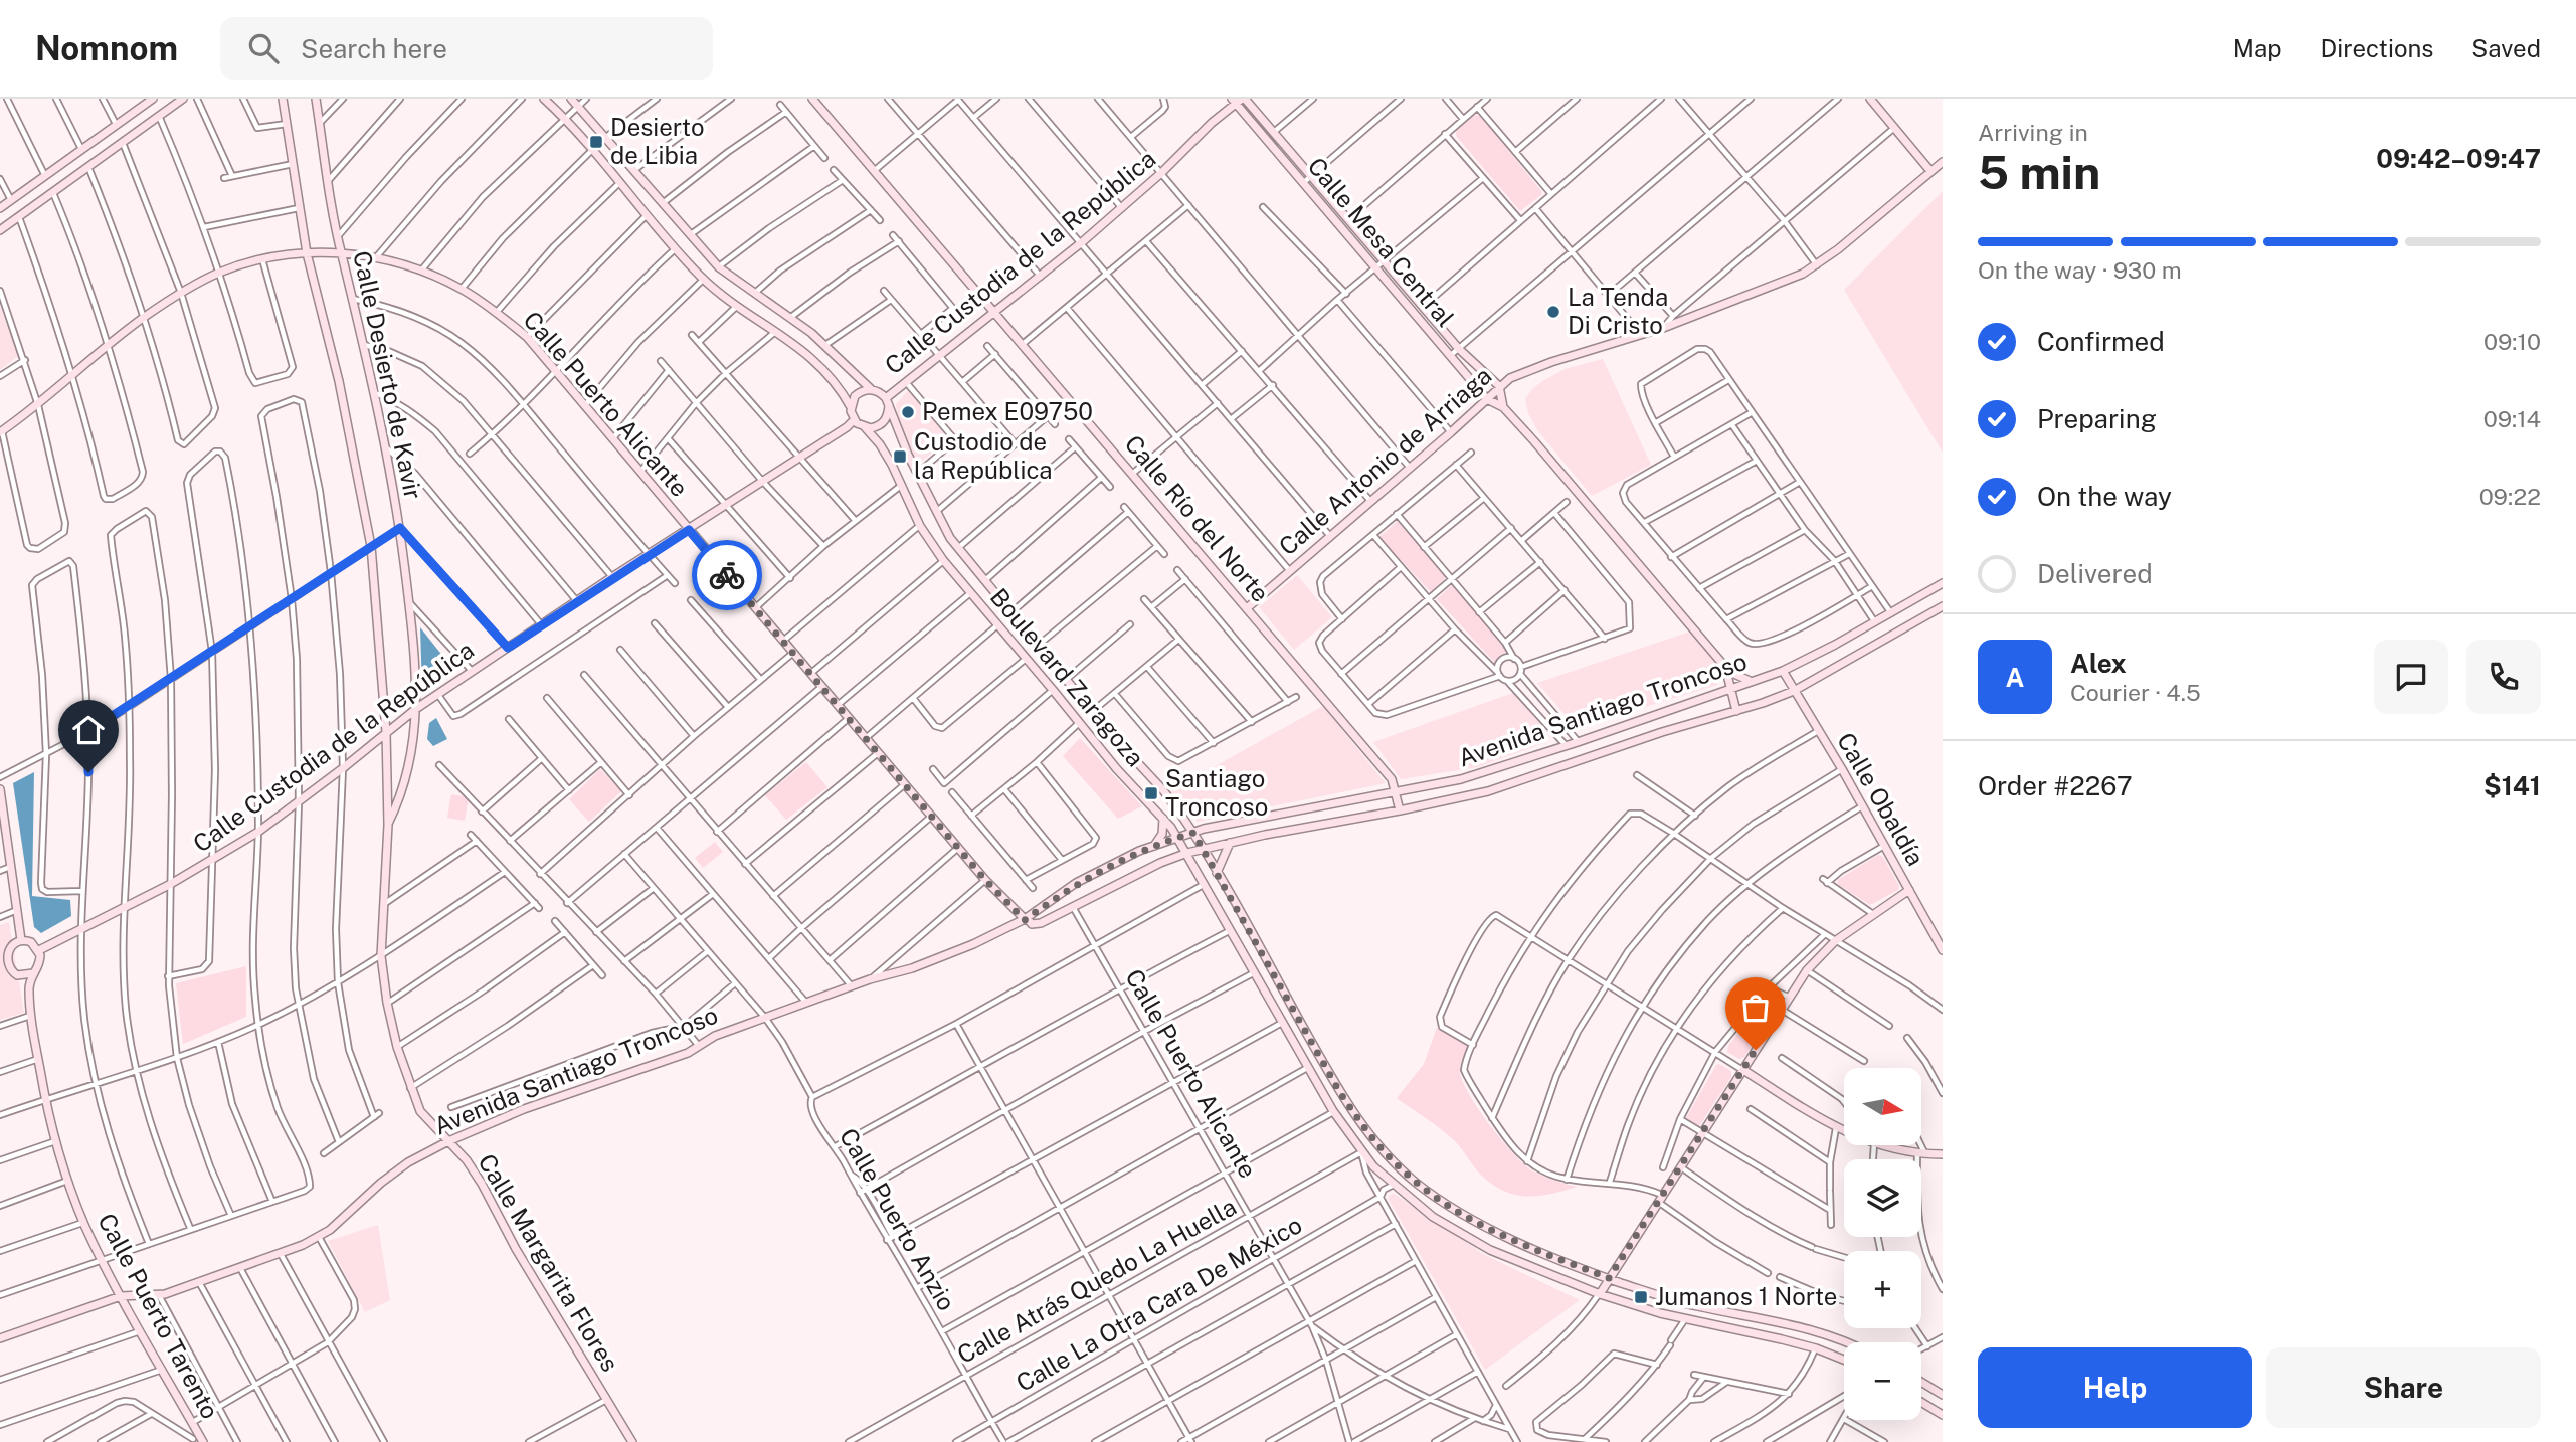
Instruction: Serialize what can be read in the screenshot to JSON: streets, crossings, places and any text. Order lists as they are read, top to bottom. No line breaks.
{"streets":{"main road":["Calle Mesa Central","Calle Custodia de la República","Calle Desierto de Kavir","Calle Puerto Alicante","Calle Antonio de Arriaga","Calle Río del Norte","Boulevard Zaragoza","Avenida Santiago Troncoso","Calle Obaldía","Calle Margarita Flores","Calle Puerto Tarento"],"street":["Calle Puerto Anzio","Calle Atrás Quedo La Huella","Calle La Otra Cara De México"]},"crossings":[["Calle Mesa Central","Calle Custodia de la República"],["Calle Mesa Central","Calle Antonio de Arriaga"],["Calle Custodia de la República","Calle Desierto de Kavir"],["Calle Custodia de la República","Calle Puerto Alicante"],["Calle Custodia de la República","Calle Río del Norte"],["Calle Custodia de la República","Boulevard Zaragoza"],["Calle Custodia de la República","Calle Puerto Tarento"],["Calle Desierto de Kavir","Calle Puerto Alicante"],["Calle Desierto de Kavir","Calle Margarita Flores"],["Calle Puerto Alicante","Avenida Santiago Troncoso"],["Calle Puerto Alicante","Calle Atrás Quedo La Huella"],["Calle Puerto Alicante","Calle La Otra Cara De México"],["Calle Antonio de Arriaga","Calle Río del Norte"],["Calle Río del Norte","Avenida Santiago Troncoso"],["Boulevard Zaragoza","Avenida Santiago Troncoso"],["Boulevard Zaragoza","Calle Atrás Quedo La Huella"],["Boulevard Zaragoza","Calle La Otra Cara De México"],["Avenida Santiago Troncoso","Calle Obaldía"],["Avenida Santiago Troncoso","Calle Puerto Anzio"],["Avenida Santiago Troncoso","Calle Margarita Flores"],["Avenida Santiago Troncoso","Calle Puerto Tarento"],["Calle Puerto Anzio","Calle Atrás Quedo La Huella"],["Calle Puerto Anzio","Calle La Otra Cara De México"]],"places":{"transit":["Desierto de Libia","Custodio de la República","Santiago Troncoso","Jumanos 1 Norte"],"other":["La Tenda Di Cristo","Pemex E09750"]},"north":"right","page":{"header":"Nomnom","search":"Search here","nav":["Map","Directions","Saved"],"heading":["5 min","Arriving in","09:42–09:47"],"panel":["Alex","Courier · 4.5","Order #2267","$141"],"bar":"On the way · 930 m","list":[["Confirmed","09:10"],["Preparing","09:14"],["On the way","09:22"],"Delivered"],"round":"A","map_buttons":["+","−"],"buttons":["Help","Share"]}}
